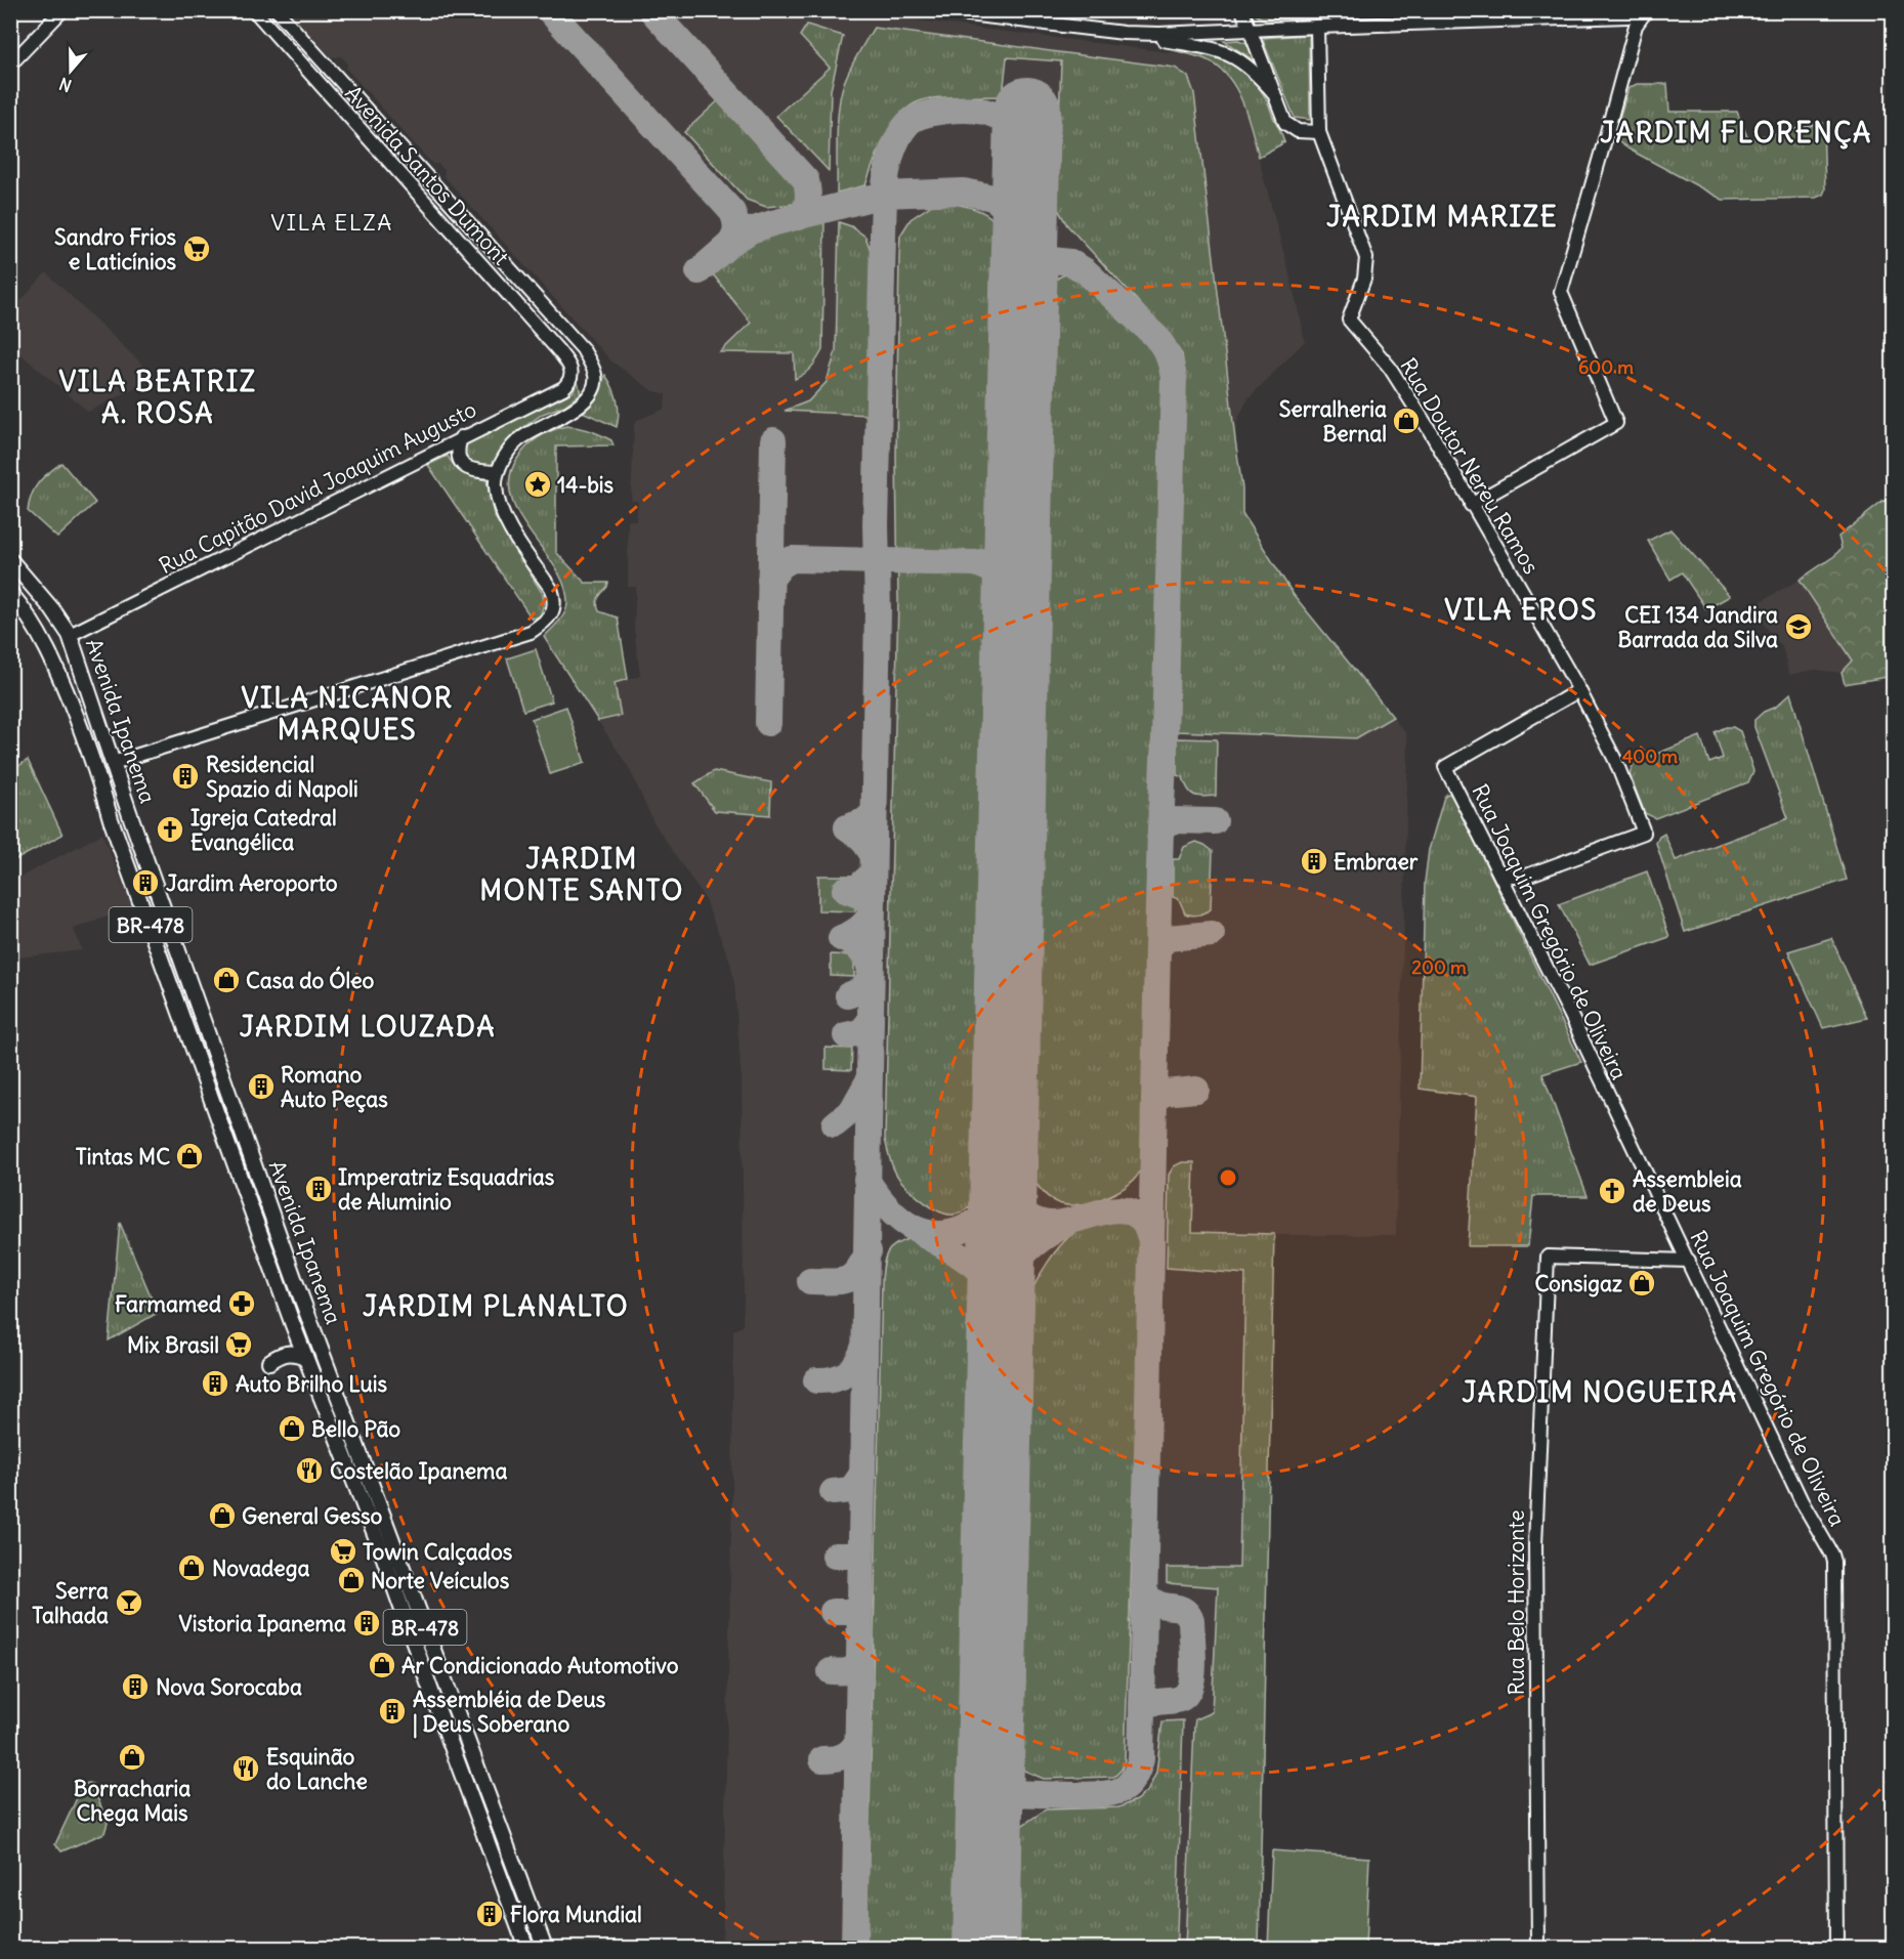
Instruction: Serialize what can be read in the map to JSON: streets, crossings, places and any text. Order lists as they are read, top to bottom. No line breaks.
{"streets":{"main road":["Avenida Ipanema","BR-478"],"street":["Avenida Santos Dumont","Rua Doutor Nereu Ramos","Rua Capitão David Joaquim Augusto","Rua Joaquim Gregório de Oliveira","Rua Belo Horizonte"]},"crossings":[["Avenida Santos Dumont","Rua Capitão David Joaquim Augusto"],["Rua Doutor Nereu Ramos","Rua Joaquim Gregório de Oliveira"],["Rua Capitão David Joaquim Augusto","Avenida Ipanema"],["Rua Joaquim Gregório de Oliveira","Rua Belo Horizonte"]],"districts":["JARDIM FLORENÇA","JARDIM MARIZE","VILA ELZA","VILA BEATRIZ A. ROSA","VILA EROS","VILA NICANOR MARQUES","JARDIM MONTE SANTO","JARDIM LOUZADA","JARDIM PLANALTO","JARDIM NOGUEIRA"],"places":{"supermarket":["Sandro Frios e Laticínios","Mix Brasil","Towin Calçados"],"shop":["Serralheria Bernal","Casa do Óleo","Tintas MC","Consigaz","Bello Pão","General Gesso","Novadega","Norte Veículos","Ar Condicionado Automotivo","Borracharia Chega Mais"],"place":["14-bis"],"school or university":["CEI 134 Jandira Barrada da Silva"],"building":["Residencial Spazio di Napoli","Embraer","Jardim Aeroporto","Romano Auto Peças","Imperatriz Esquadrias de Aluminio","Auto Brilho Luis","Vistoria Ipanema","Nova Sorocaba","Assembléia de Deus | Deus Soberano","Flora Mundial"],"church":["Igreja Catedral Evangélica","Assembleia de Deus"],"pharmacy":["Farmamed"],"restaurant":["Costelão Ipanema","Esquinão do Lanche"],"bar":["Serra Talhada"]},"north":"bottom","rings":["600 m","400 m","200 m"]}
